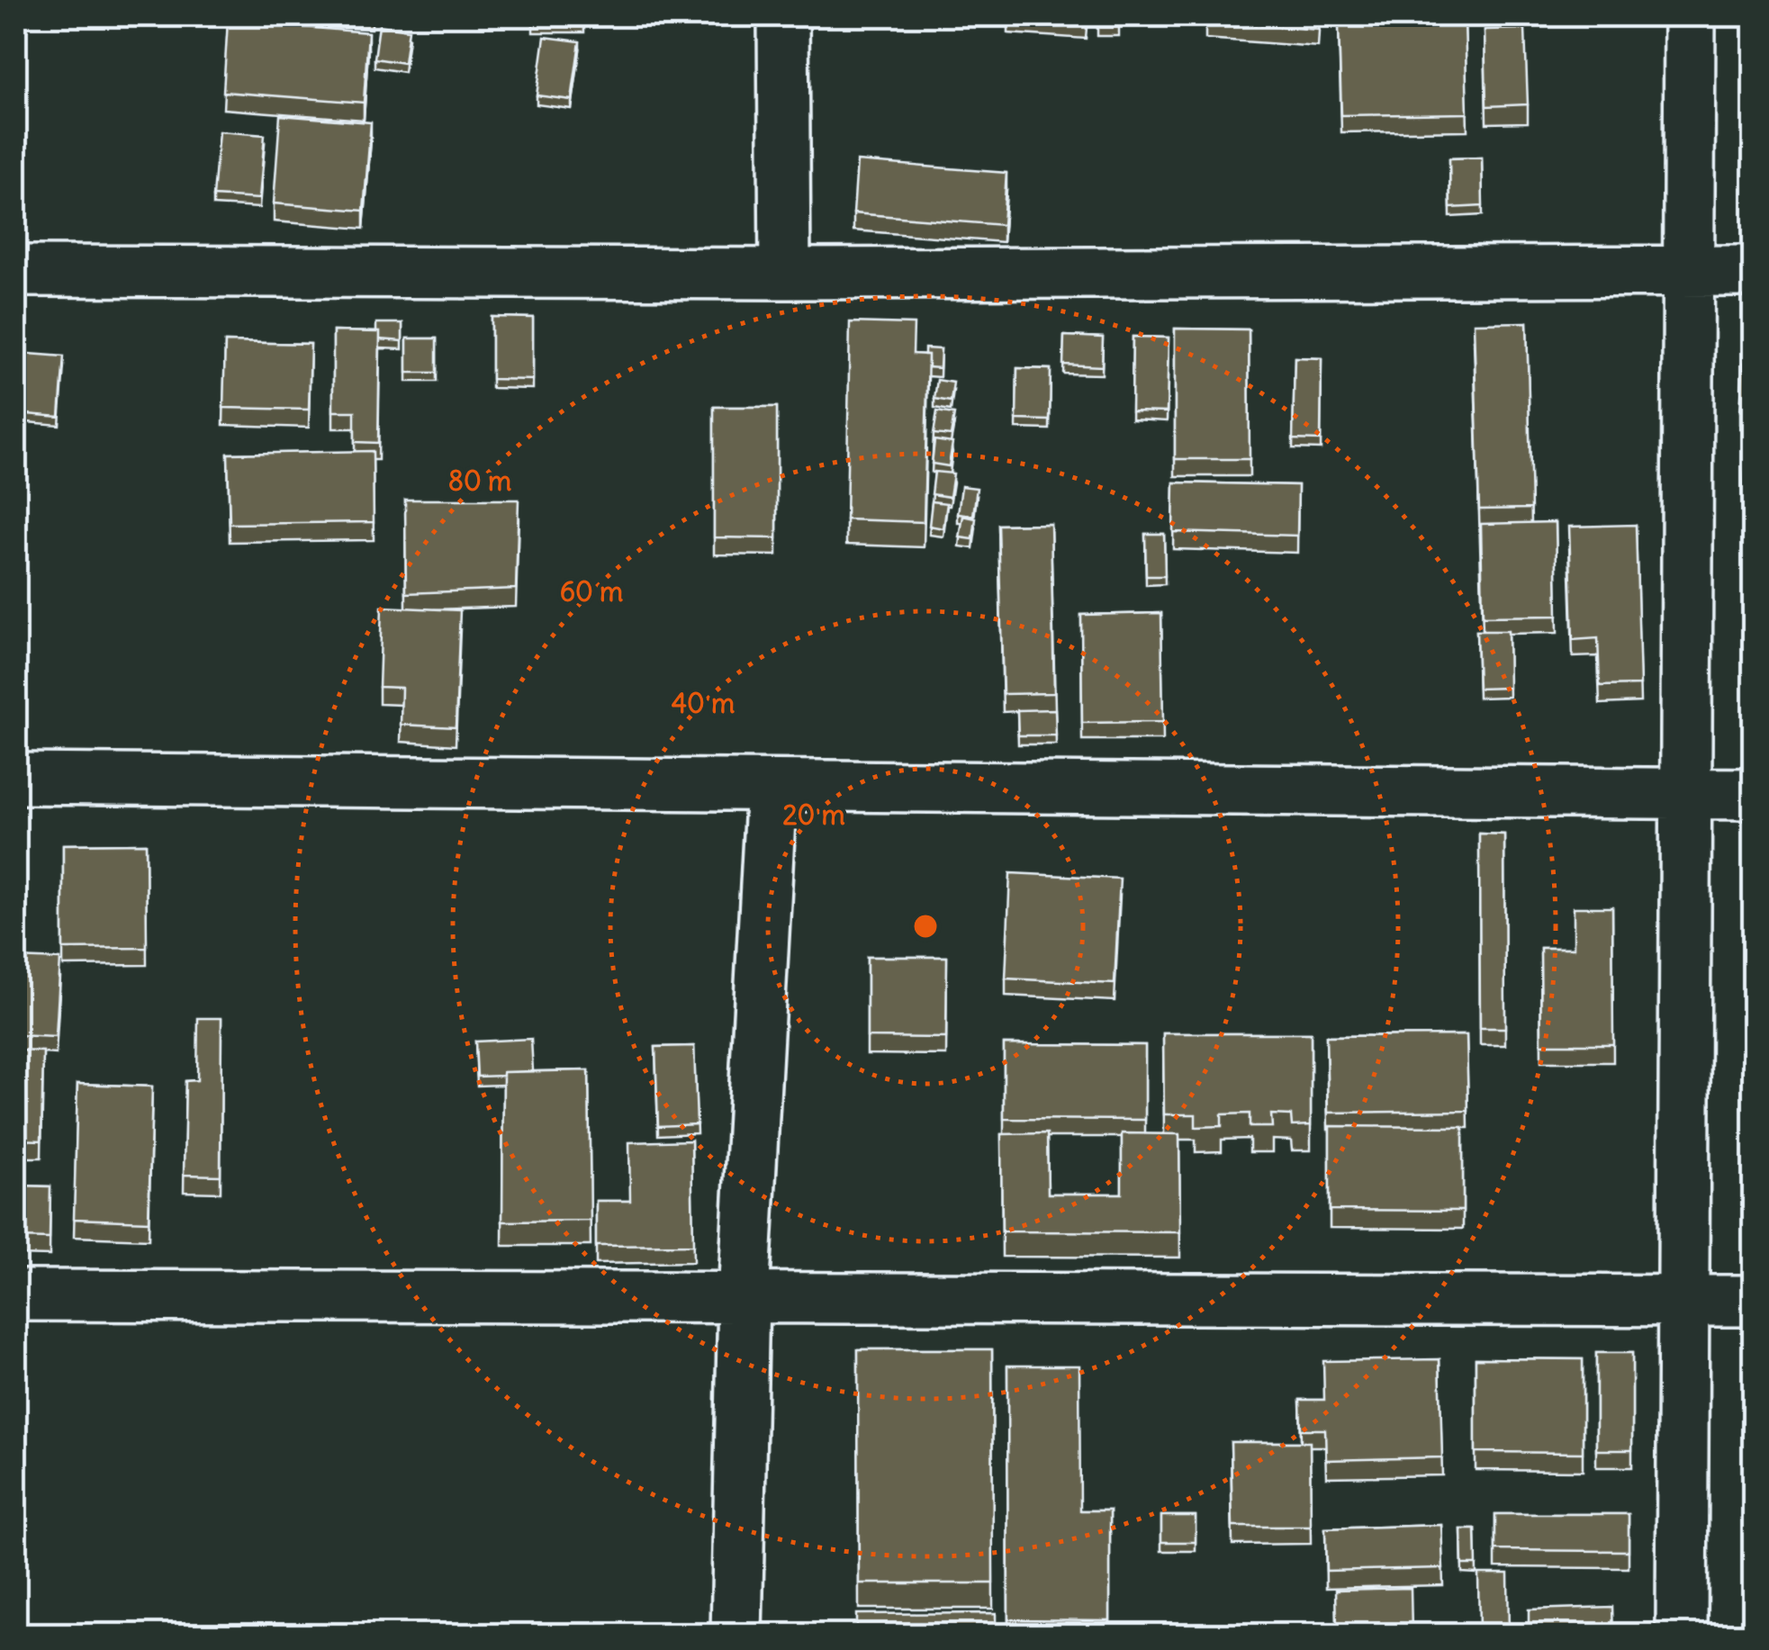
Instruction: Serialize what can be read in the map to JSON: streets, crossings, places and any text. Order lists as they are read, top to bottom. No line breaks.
{"rings":["80 m","60 m","40 m","20 m"]}
